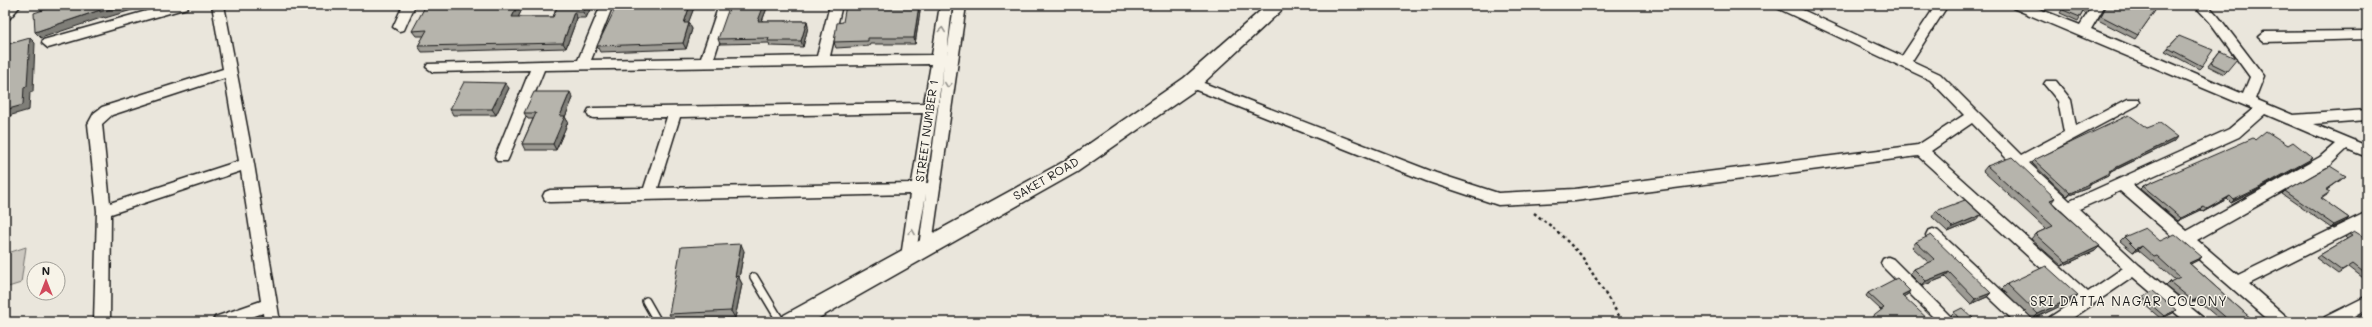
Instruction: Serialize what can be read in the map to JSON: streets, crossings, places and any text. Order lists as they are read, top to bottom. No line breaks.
{"streets":{"street":["STREET NUMBER 1","SAKET ROAD"]},"crossings":[["STREET NUMBER 1","SAKET ROAD"]],"districts":["SRI DATTA NAGAR COLONY"],"north":"top"}
